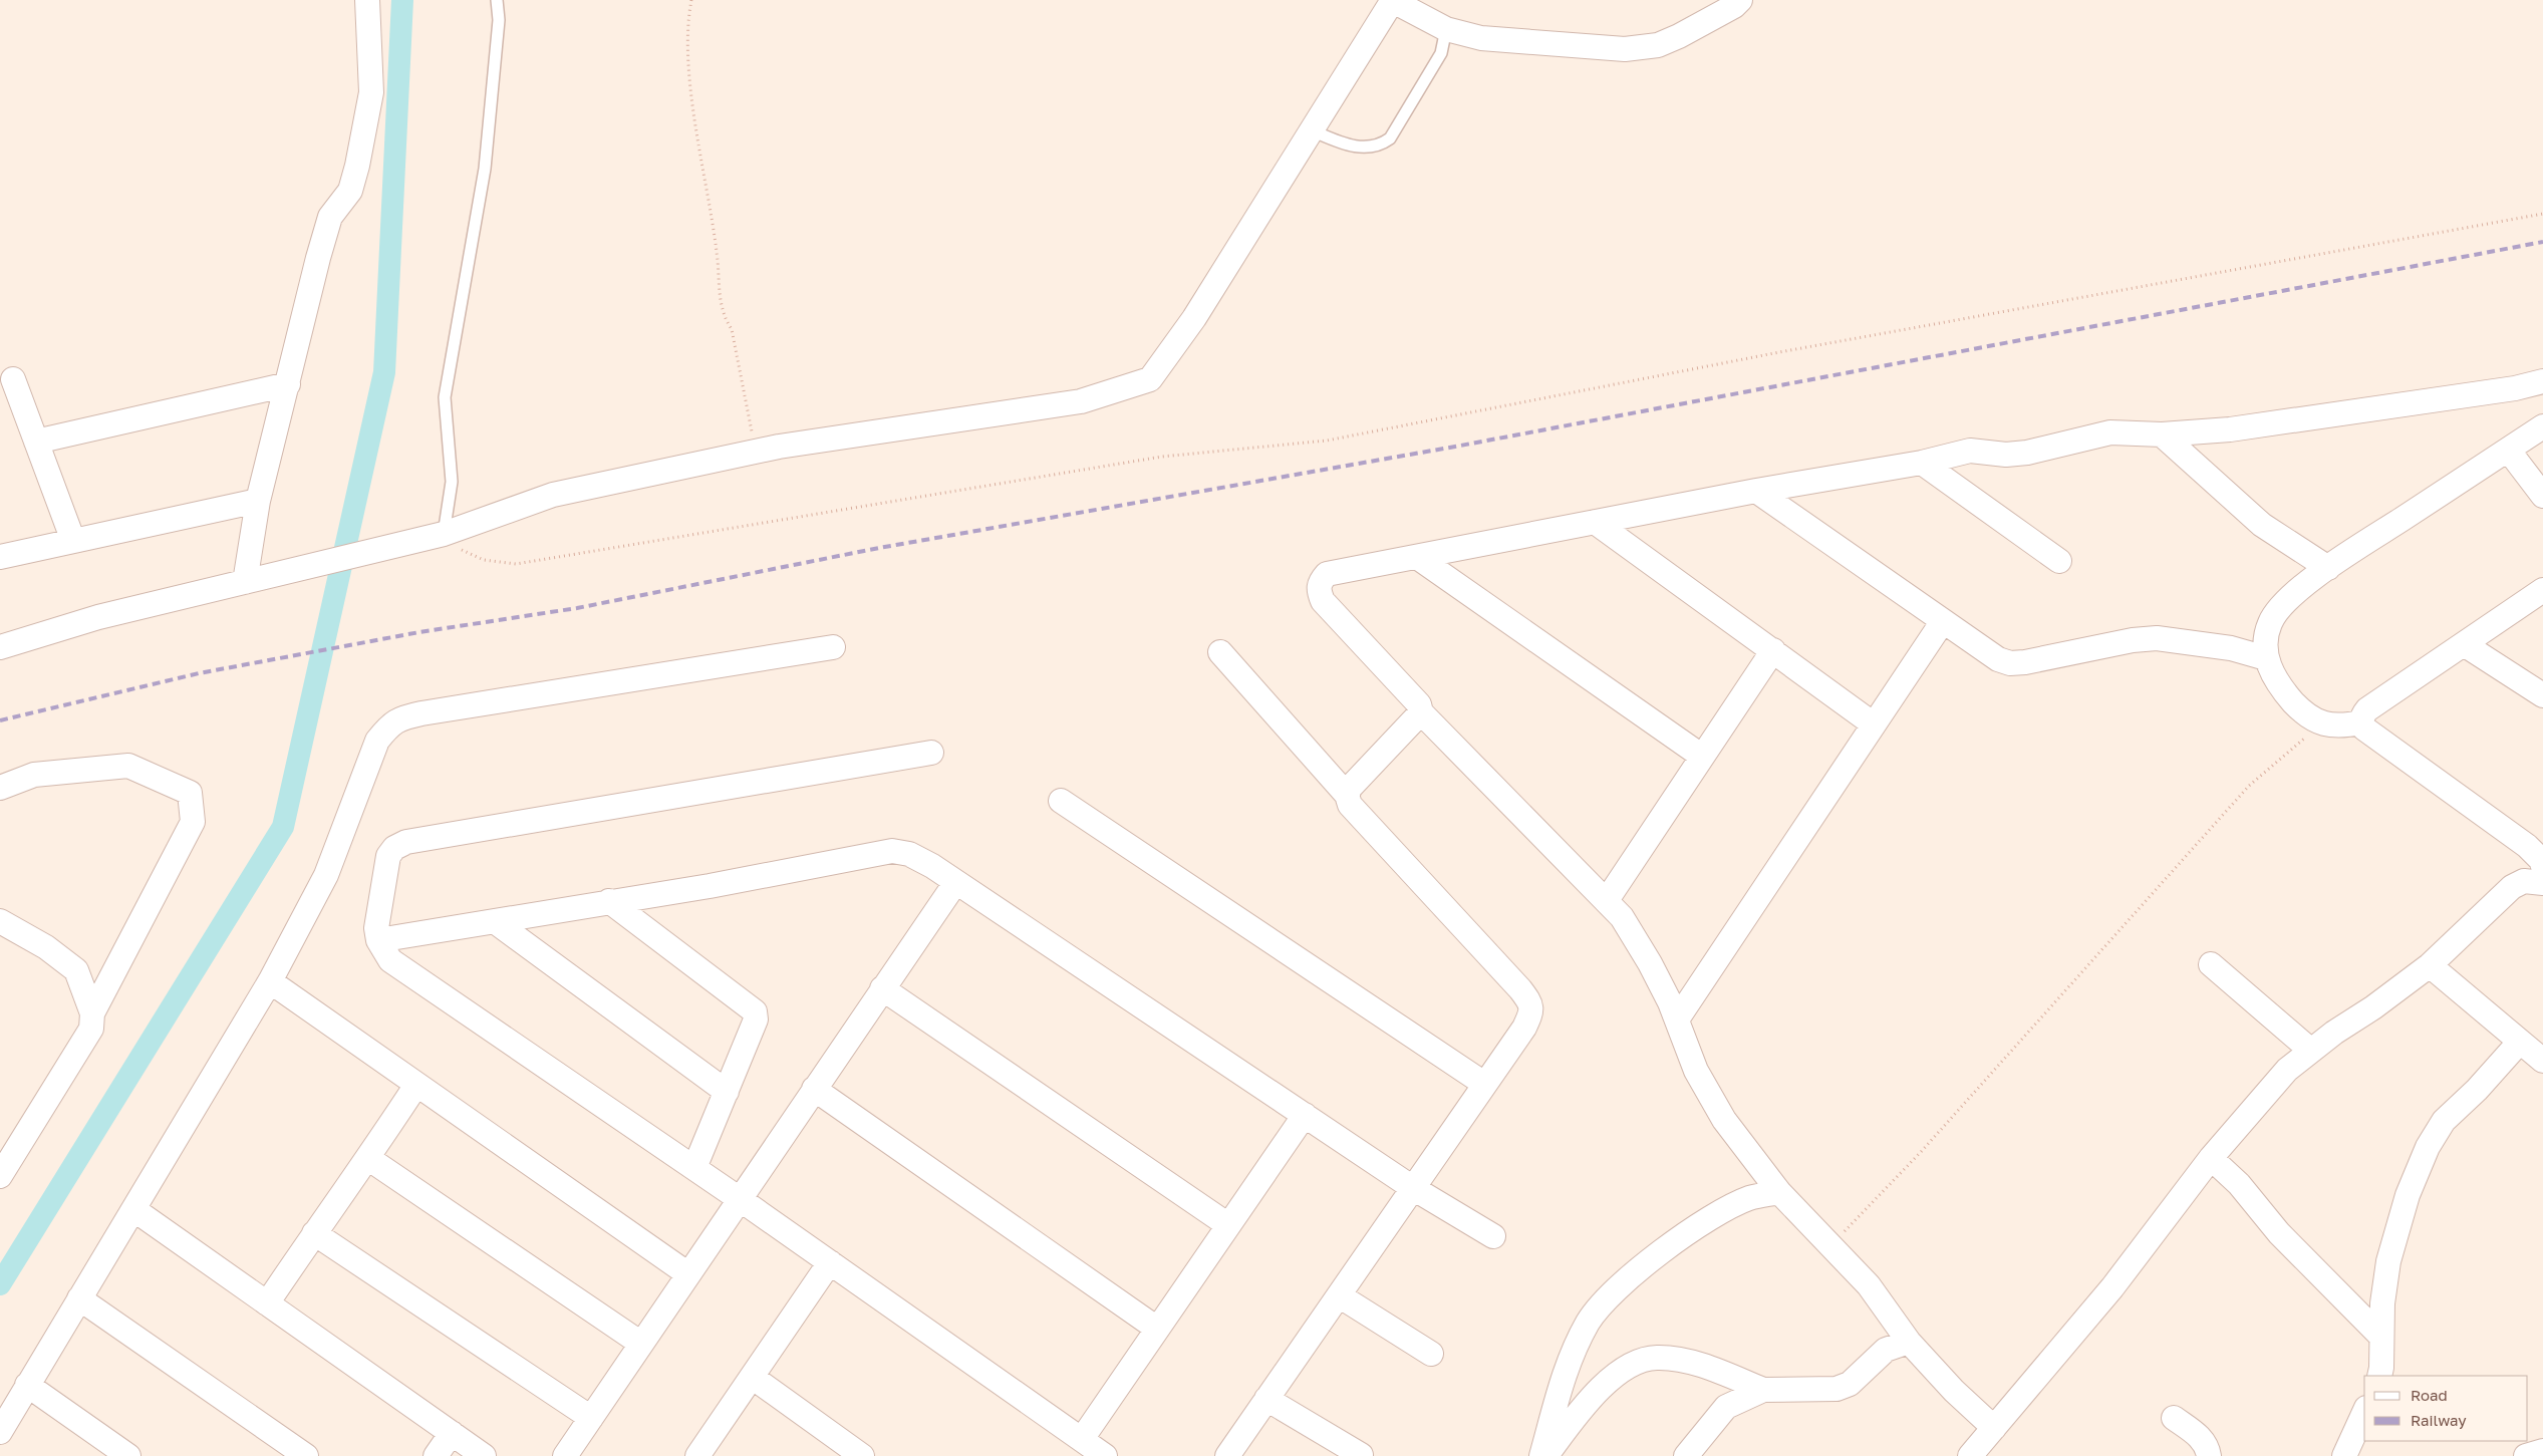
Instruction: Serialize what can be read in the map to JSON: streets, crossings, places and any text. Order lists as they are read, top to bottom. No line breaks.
{"legend":["Road","Railway"]}
